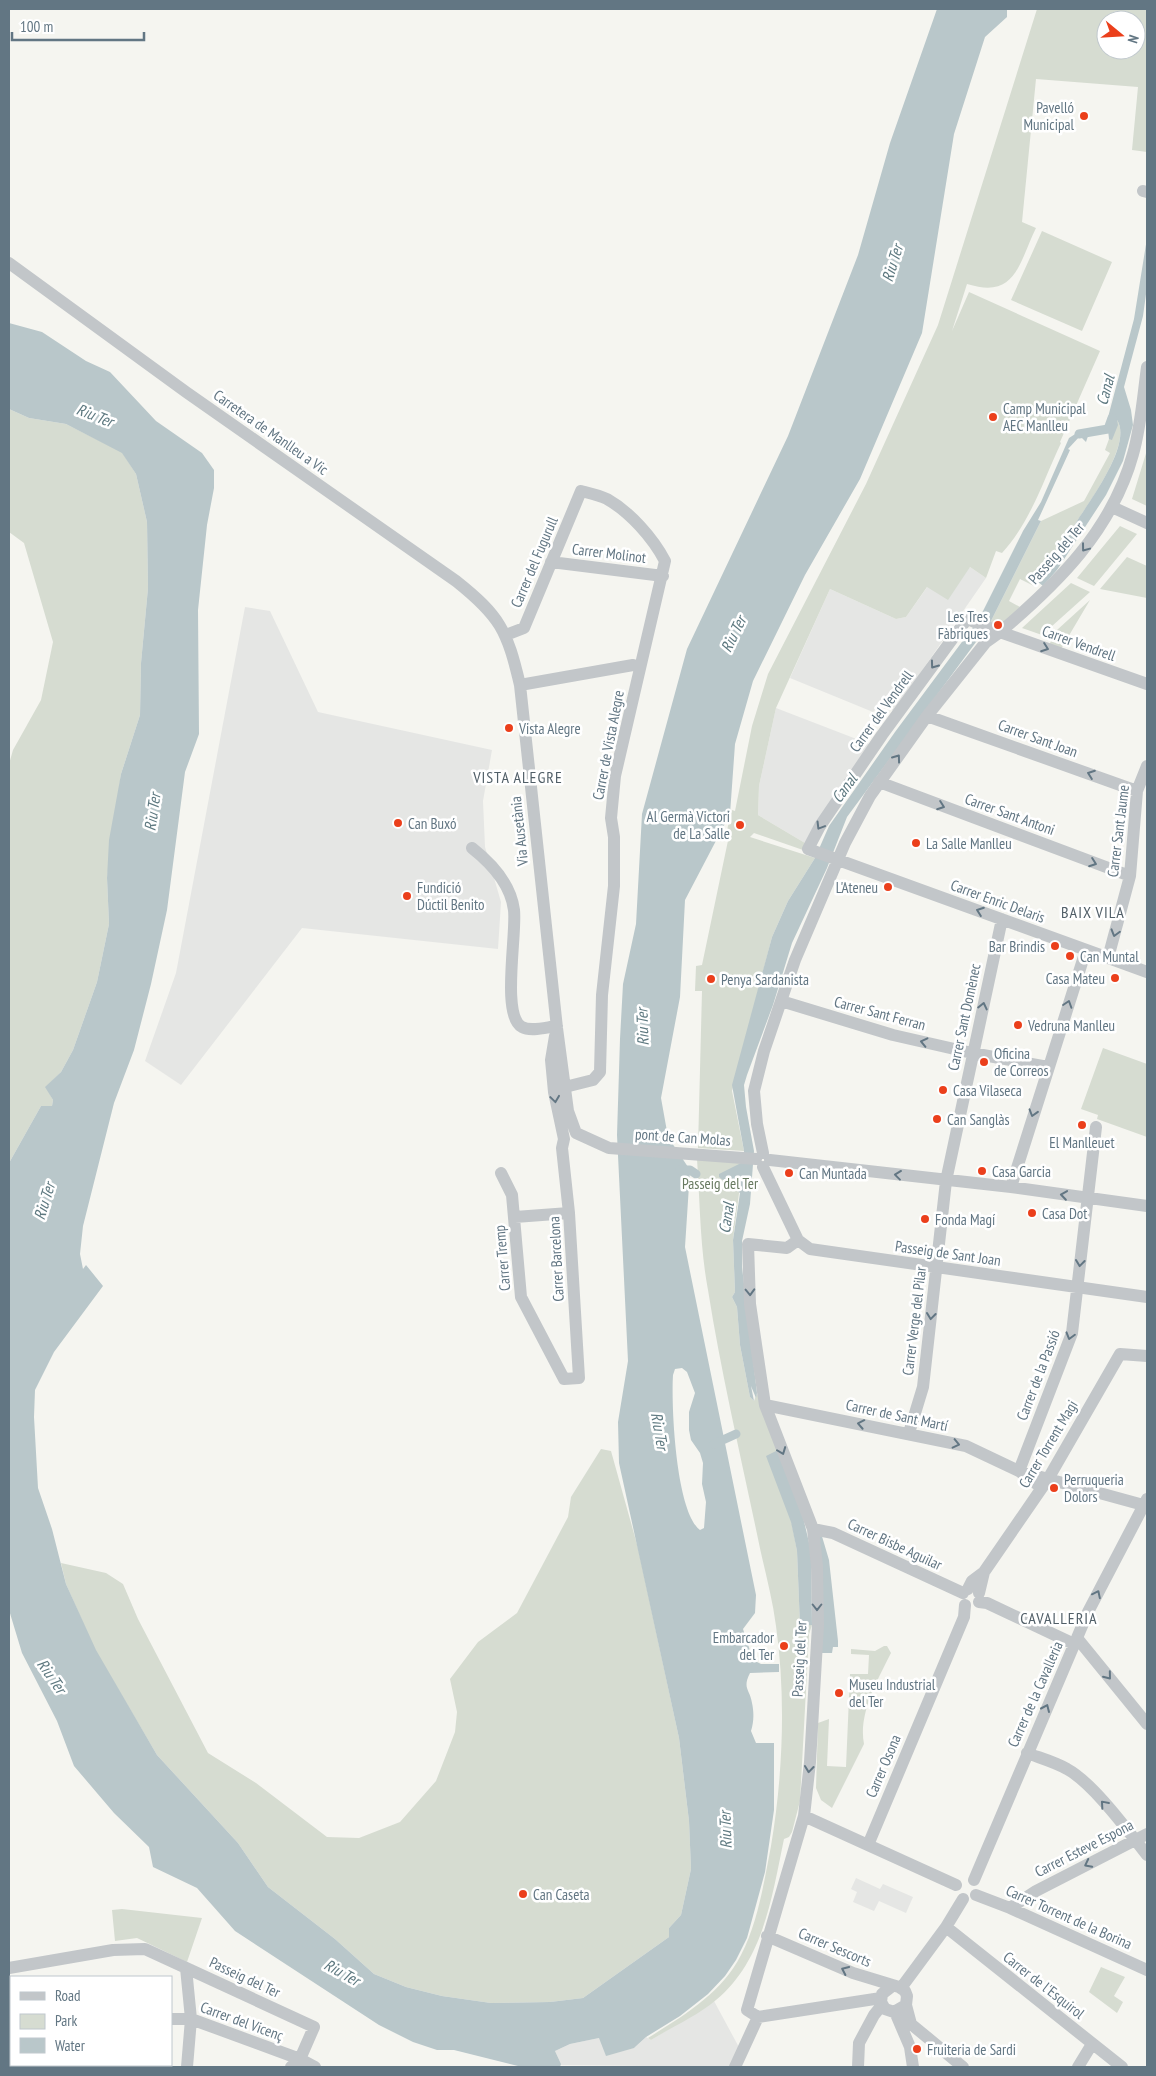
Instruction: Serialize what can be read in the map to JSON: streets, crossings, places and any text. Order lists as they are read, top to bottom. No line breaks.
{"streets":{"street":["Carretera de Manlleu a Vic","Carrer Molinot","Passeig del Ter","Carrer del Fugurull","Carrer Vendrell","Carrer del Vendrell","Carrer Sant Joan","Carrer de Vista Alegre","Carrer Sant Antoni","Via Ausetània","Carrer Sant Jaume","Carrer Enric Delaris","Carrer Sant Ferran","Carrer Sant Domènec","pont de Can Molas","Passeig de Sant Joan","Carrer Tremp","Carrer Barcelona","Carrer Verge del Pilar","Carrer de la Passió","Carrer de Sant Martí","Carrer Torrent Magi","Carrer Bisbe Aguilar","Carrer de la Cavalleria","Carrer Osona","Carrer Esteve Espona","Carrer Torrent de la Borina","Carrer Sescorts","Carrer de l'Esquirol","Carrer del Vicenç"]},"crossings":[["Carretera de Manlleu a Vic","Carrer del Fugurull"],["Carretera de Manlleu a Vic","Via Ausetània"],["Carrer Molinot","Carrer del Fugurull"],["Carrer Molinot","Carrer de Vista Alegre"],["Passeig del Ter","Carrer Vendrell"],["Passeig del Ter","Carrer del Vendrell"],["Passeig del Ter","Carrer Sant Joan"],["Passeig del Ter","Carrer Sant Antoni"],["Passeig del Ter","Carrer Enric Delaris"],["Passeig del Ter","Carrer Sant Ferran"],["Passeig del Ter","pont de Can Molas"],["Passeig del Ter","Passeig de Sant Joan"],["Passeig del Ter","Carrer de Sant Martí"],["Passeig del Ter","Carrer Bisbe Aguilar"],["Passeig del Ter","Carrer Sescorts"],["Passeig del Ter","Carrer del Vicenç"],["Carrer del Fugurull","Carrer de Vista Alegre"],["Carrer del Fugurull","Via Ausetània"],["Carrer Vendrell","Carrer del Vendrell"],["Carrer del Vendrell","Carrer Enric Delaris"],["Carrer Sant Joan","Carrer Sant Jaume"],["Carrer de Vista Alegre","Via Ausetània"],["Carrer Sant Antoni","Carrer Sant Jaume"],["Via Ausetània","pont de Can Molas"],["Via Ausetània","Carrer Barcelona"],["Carrer Sant Jaume","Carrer Enric Delaris"],["Carrer Enric Delaris","Carrer Sant Domènec"],["Carrer Sant Ferran","Carrer Sant Domènec"],["Carrer Sant Domènec","pont de Can Molas"],["Carrer Sant Domènec","Carrer Verge del Pilar"],["pont de Can Molas","Carrer Barcelona"],["pont de Can Molas","Carrer Verge del Pilar"],["pont de Can Molas","Carrer de la Passió"],["Passeig de Sant Joan","Carrer Verge del Pilar"],["Passeig de Sant Joan","Carrer de la Passió"],["Carrer Tremp","Carrer Barcelona"],["Carrer Verge del Pilar","Carrer de Sant Martí"],["Carrer de la Passió","Carrer de Sant Martí"],["Carrer de Sant Martí","Carrer Torrent Magi"],["Carrer de Sant Martí","Carrer de la Cavalleria"],["Carrer Torrent Magi","Carrer Bisbe Aguilar"],["Carrer Torrent Magi","Carrer Osona"],["Carrer Bisbe Aguilar","Carrer de la Cavalleria"],["Carrer Bisbe Aguilar","Carrer Osona"],["Carrer de la Cavalleria","Carrer Torrent de la Borina"],["Carrer Esteve Espona","Carrer Torrent de la Borina"]],"one_way":["Carrer Vendrell","Carrer del Vendrell","Carrer Sant Joan","Carrer Sant Antoni","Carrer Sant Jaume","Carrer Enric Delaris","Carrer Sant Ferran","pont de Can Molas","Carrer Verge del Pilar","Carrer de la Passió","Carrer de la Cavalleria","Carrer Esteve Espona","Carrer Sescorts"],"districts":["VISTA ALEGRE","BAIX VILA","CAVALLERIA"],"water":["Riu Ter","Canal"],"parks":["Passeig del Ter"],"places":["Pavelló Municipal","Camp Municipal AEC Manlleu","Les Tres Fàbriques","Vista Alegre","Can Buxó","Al Germà Victori de La Salle","La Salle Manlleu","L'Ateneu","Fundició Dúctil Benito","Bar Brindis","Can Muntal","Casa Mateu","Penya Sardanista","Vedruna Manlleu","Oficina de Correos","Casa Vilaseca","Can Sanglàs","El Manlleuet","Casa Garcia","Can Muntada","Casa Dot","Fonda Magí","Perruqueria Dolors","Embarcador del Ter","Museu Industrial del Ter","Can Caseta","Fruiteria de Sardi"],"legend":["Road","Park","Water"],"scale_bar":"100 m","north":"right"}
